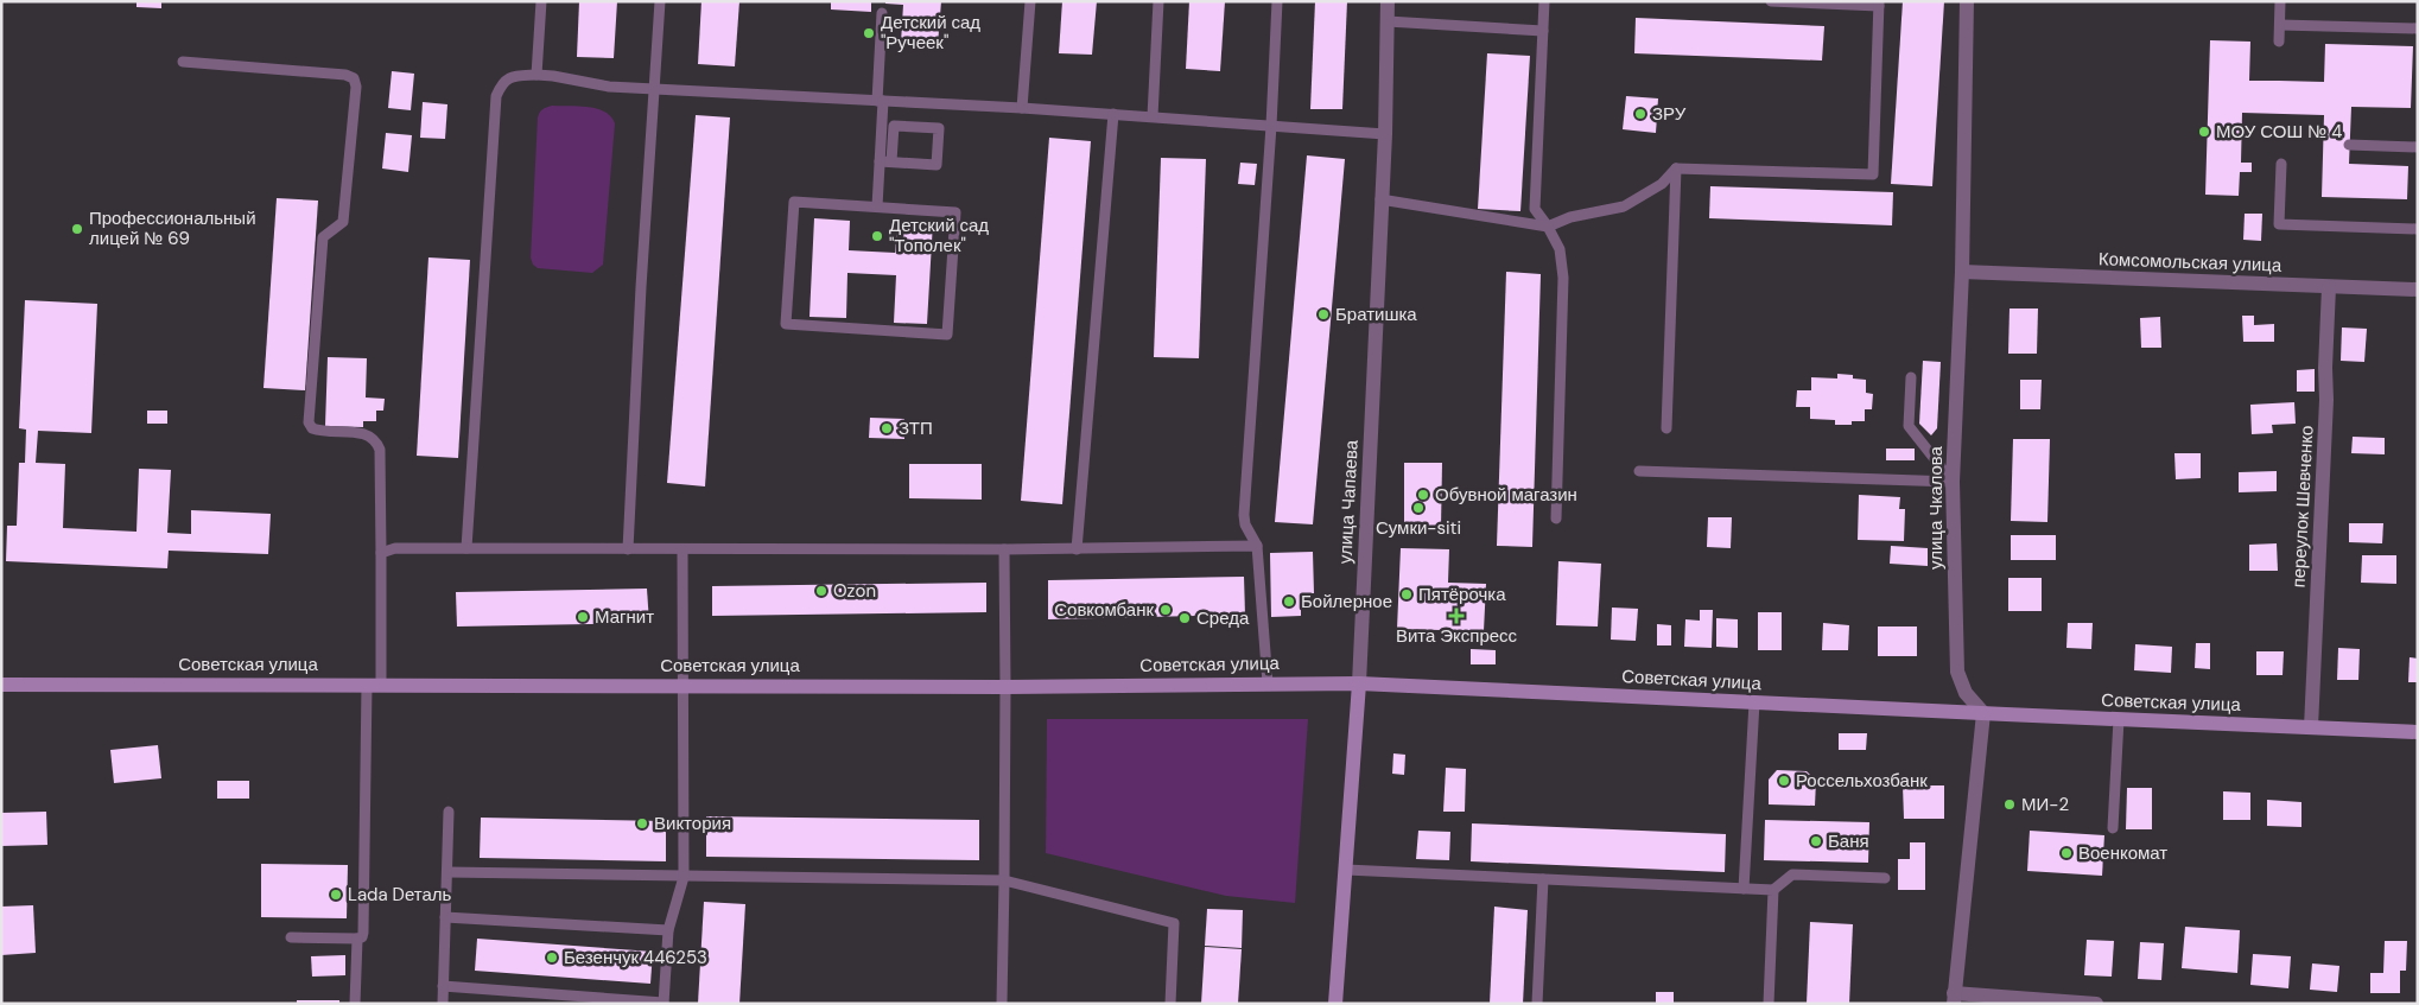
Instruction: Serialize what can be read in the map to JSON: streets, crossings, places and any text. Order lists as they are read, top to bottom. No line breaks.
{"streets":{"street":["Комсомольская улица","улица Чапаева","переулок Шевченко","улица Чкалова","Советская улица"]},"crossings":[["Комсомольская улица","переулок Шевченко"],["Комсомольская улица","улица Чкалова"],["улица Чапаева","Советская улица"],["переулок Шевченко","Советская улица"],["улица Чкалова","Советская улица"]],"places":{"other":["Детский сад \"Ручеек\"","ЗРУ","МОУ СОШ № 4","Профессиональный лицей № 69","Детский сад \"Тополек\"","Братишка","ЗТП","Обувной магазин","Сумки-siti","Ozon","Пятёрочка","Бойлерное","Совкомбанк","Магнит","Среда","Россельхозбанк","МИ-2","Виктория","Баня","Военкомат","Lada Dеталь","Безенчук 446253"],"health":["Вита Экспресс"]}}
